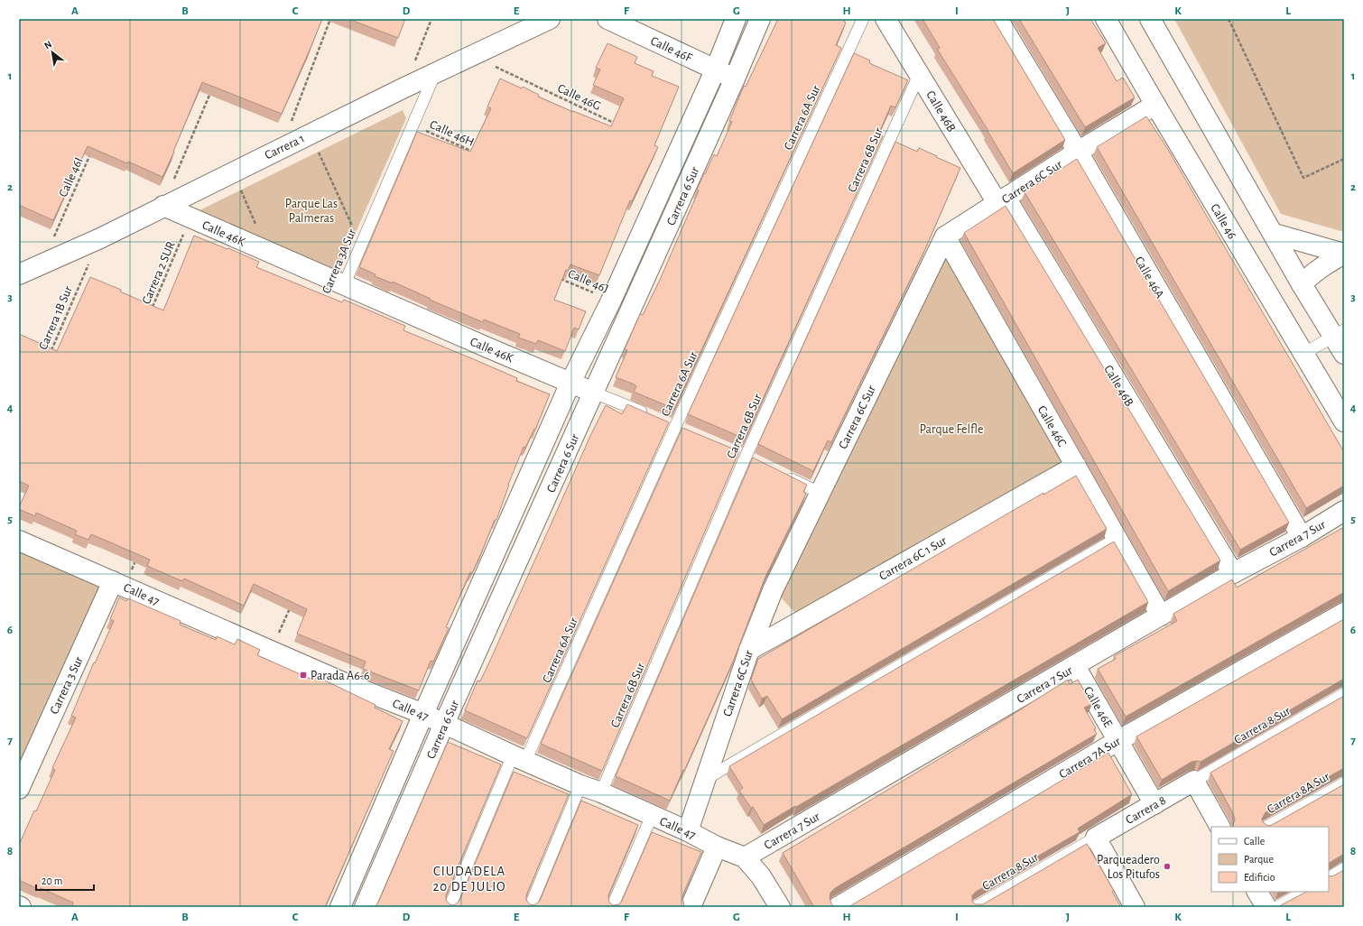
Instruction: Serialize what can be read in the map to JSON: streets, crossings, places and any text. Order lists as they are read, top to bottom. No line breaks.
{"streets":{"street":["Calle 46F","Calle 46B","Carrera 1","Carrera 6C Sur","Carrera 6 Sur","Calle 46","Calle 46K","Calle 46A","Calle 46C","Carrera 7 Sur","Carrera 6C 1 Sur","Calle 47","Carrera 3 Sur","Calle 46E","Carrera 7A Sur","Carrera 8"],"lane":["Carrera 6A Sur","Carrera 6B Sur","Carrera 3A Sur","Carrera 8 Sur","Carrera 8A Sur"],"path":["Calle 46G","Calle 46H","Calle 46I","Carrera 2 SUR","Calle 46J","Carrera 1B Sur"]},"crossings":[["Calle 46F","Carrera 6 Sur"],["Calle 46G","Carrera 1"],["Calle 46B","Carrera 6B Sur"],["Calle 46B","Carrera 6C Sur"],["Calle 46B","Carrera 7 Sur"],["Carrera 6A Sur","Calle 47"],["Calle 46H","Carrera 3A Sur"],["Carrera 1","Calle 46I"],["Carrera 1","Calle 46K"],["Carrera 1","Carrera 3A Sur"],["Carrera 1","Carrera 1B Sur"],["Carrera 6B Sur","Calle 47"],["Carrera 6C Sur","Calle 46"],["Carrera 6C Sur","Calle 46A"],["Carrera 6C Sur","Calle 46C"],["Carrera 6C Sur","Carrera 6C 1 Sur"],["Carrera 6C Sur","Calle 47"],["Carrera 6 Sur","Calle 46K"],["Carrera 6 Sur","Calle 46J"],["Carrera 6 Sur","Calle 47"],["Calle 46K","Carrera 3A Sur"],["Calle 46K","Carrera 2 SUR"],["Calle 46A","Carrera 7 Sur"],["Calle 46C","Carrera 7 Sur"],["Calle 46C","Carrera 6C 1 Sur"],["Carrera 7 Sur","Calle 47"],["Carrera 7 Sur","Calle 46E"],["Calle 47","Carrera 3 Sur"],["Calle 46E","Carrera 7A Sur"],["Calle 46E","Carrera 8"],["Carrera 8 Sur","Carrera 8"]],"districts":["CIUDADELA 20 DE JULIO"],"parks":["Parque Las Palmeras","Parque Felfle"],"places":{"transit":["Parada A6-6"],"other":["Parqueadero Los Pitufos"]},"legend":["Calle","Parque","Edificio"],"scale_bar":"20 m","north":"top left","grid":{"columns":["A","B","C","D","E","F","G","H","I","J","K","L"],"rows":["1","2","3","4","5","6","7","8"]}}
